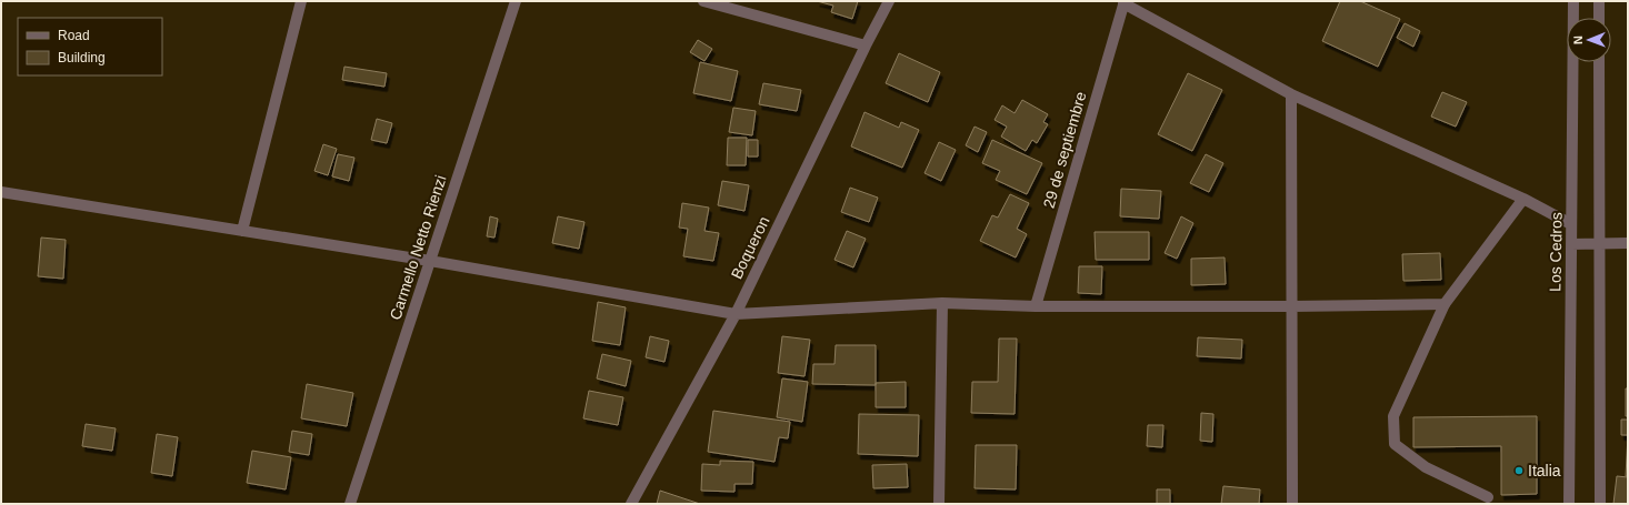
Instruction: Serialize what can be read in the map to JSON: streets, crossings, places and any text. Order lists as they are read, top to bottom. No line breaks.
{"streets":{"street":["29 de septiembre","Carmello Netto Rienzi","Boqueron","Los Cedros"]},"places":["Italia"],"legend":["Road","Building"],"north":"left"}
